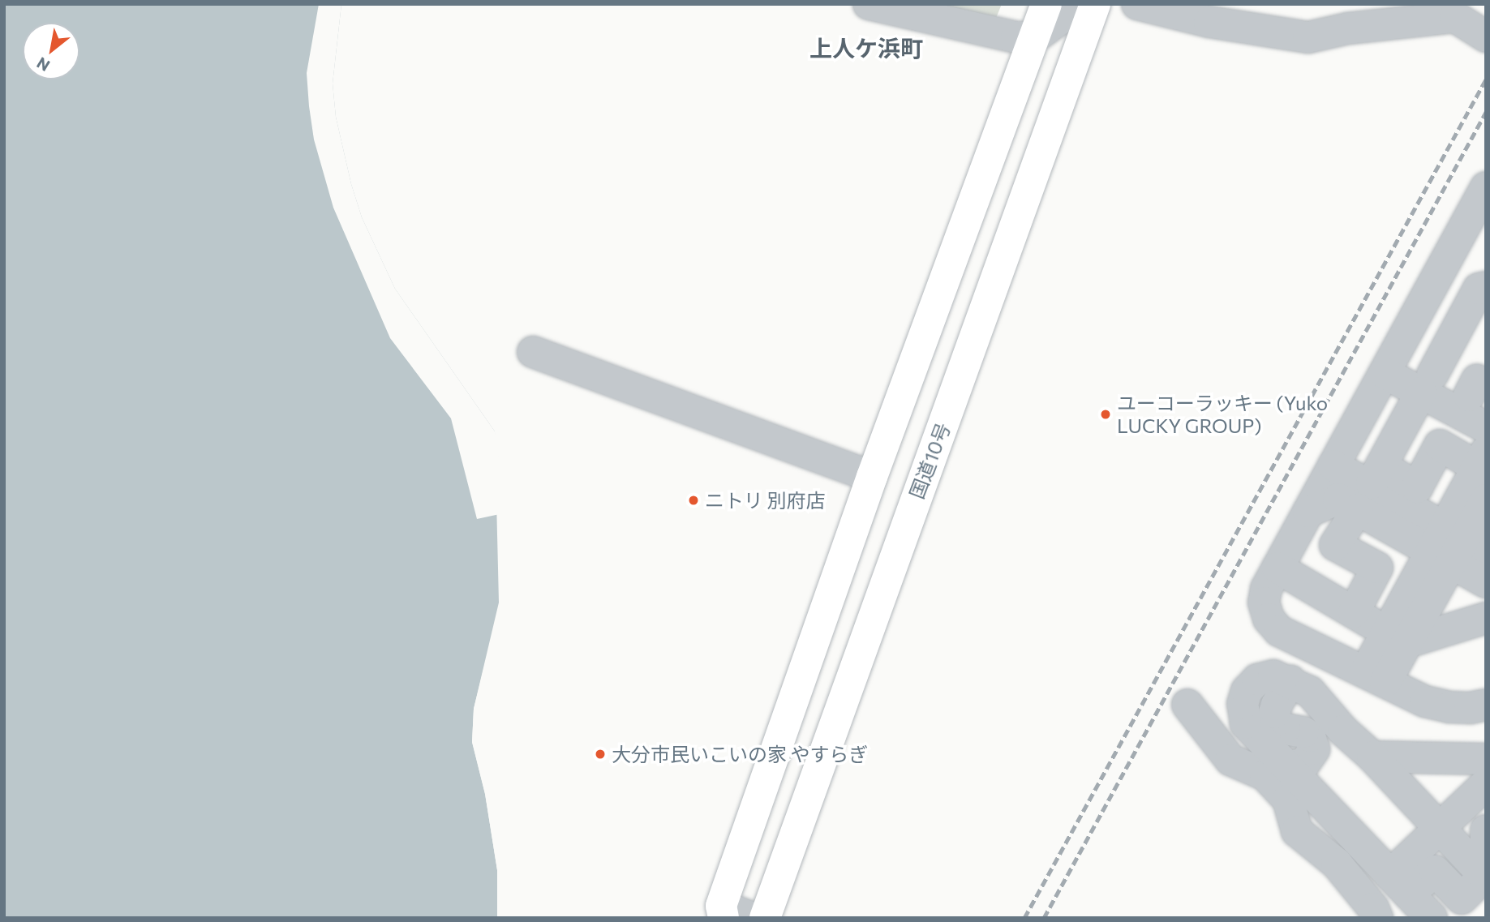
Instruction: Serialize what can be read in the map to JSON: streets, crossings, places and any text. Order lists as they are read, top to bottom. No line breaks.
{"streets":{"highway":["国道10号"]},"districts":["上人ケ浜町"],"places":["ユーコーラッキー (Yuko LUCKY GROUP)","ニトリ 別府店","大分市民いこいの家 やすらぎ"],"north":"bottom left"}
